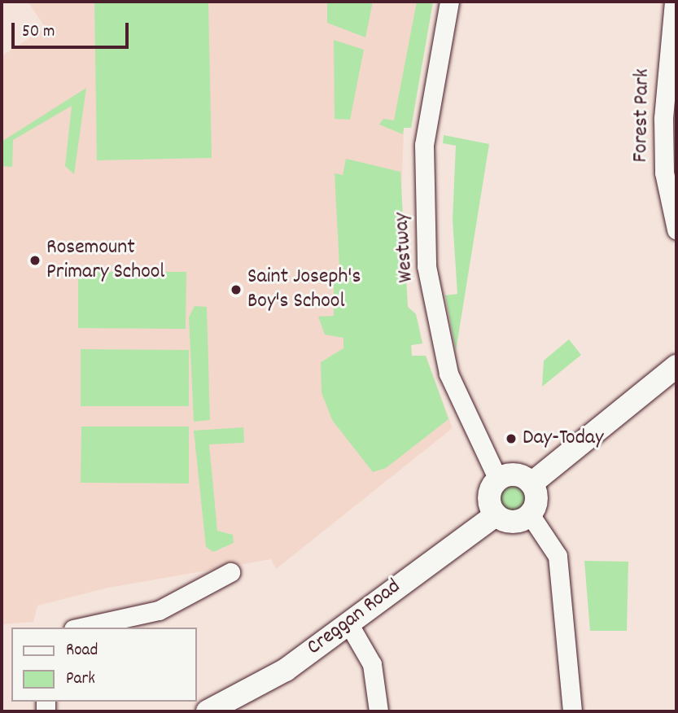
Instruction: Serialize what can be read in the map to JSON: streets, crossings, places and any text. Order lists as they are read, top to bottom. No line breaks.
{"streets":{"main road":["Creggan Road"],"street":["Forest Park","Westway"]},"crossings":[["Westway","Creggan Road"]],"places":["Rosemount Primary School","Saint Joseph's Boy's School","Day-Today"],"legend":["Road","Park"],"scale_bar":"50 m"}
